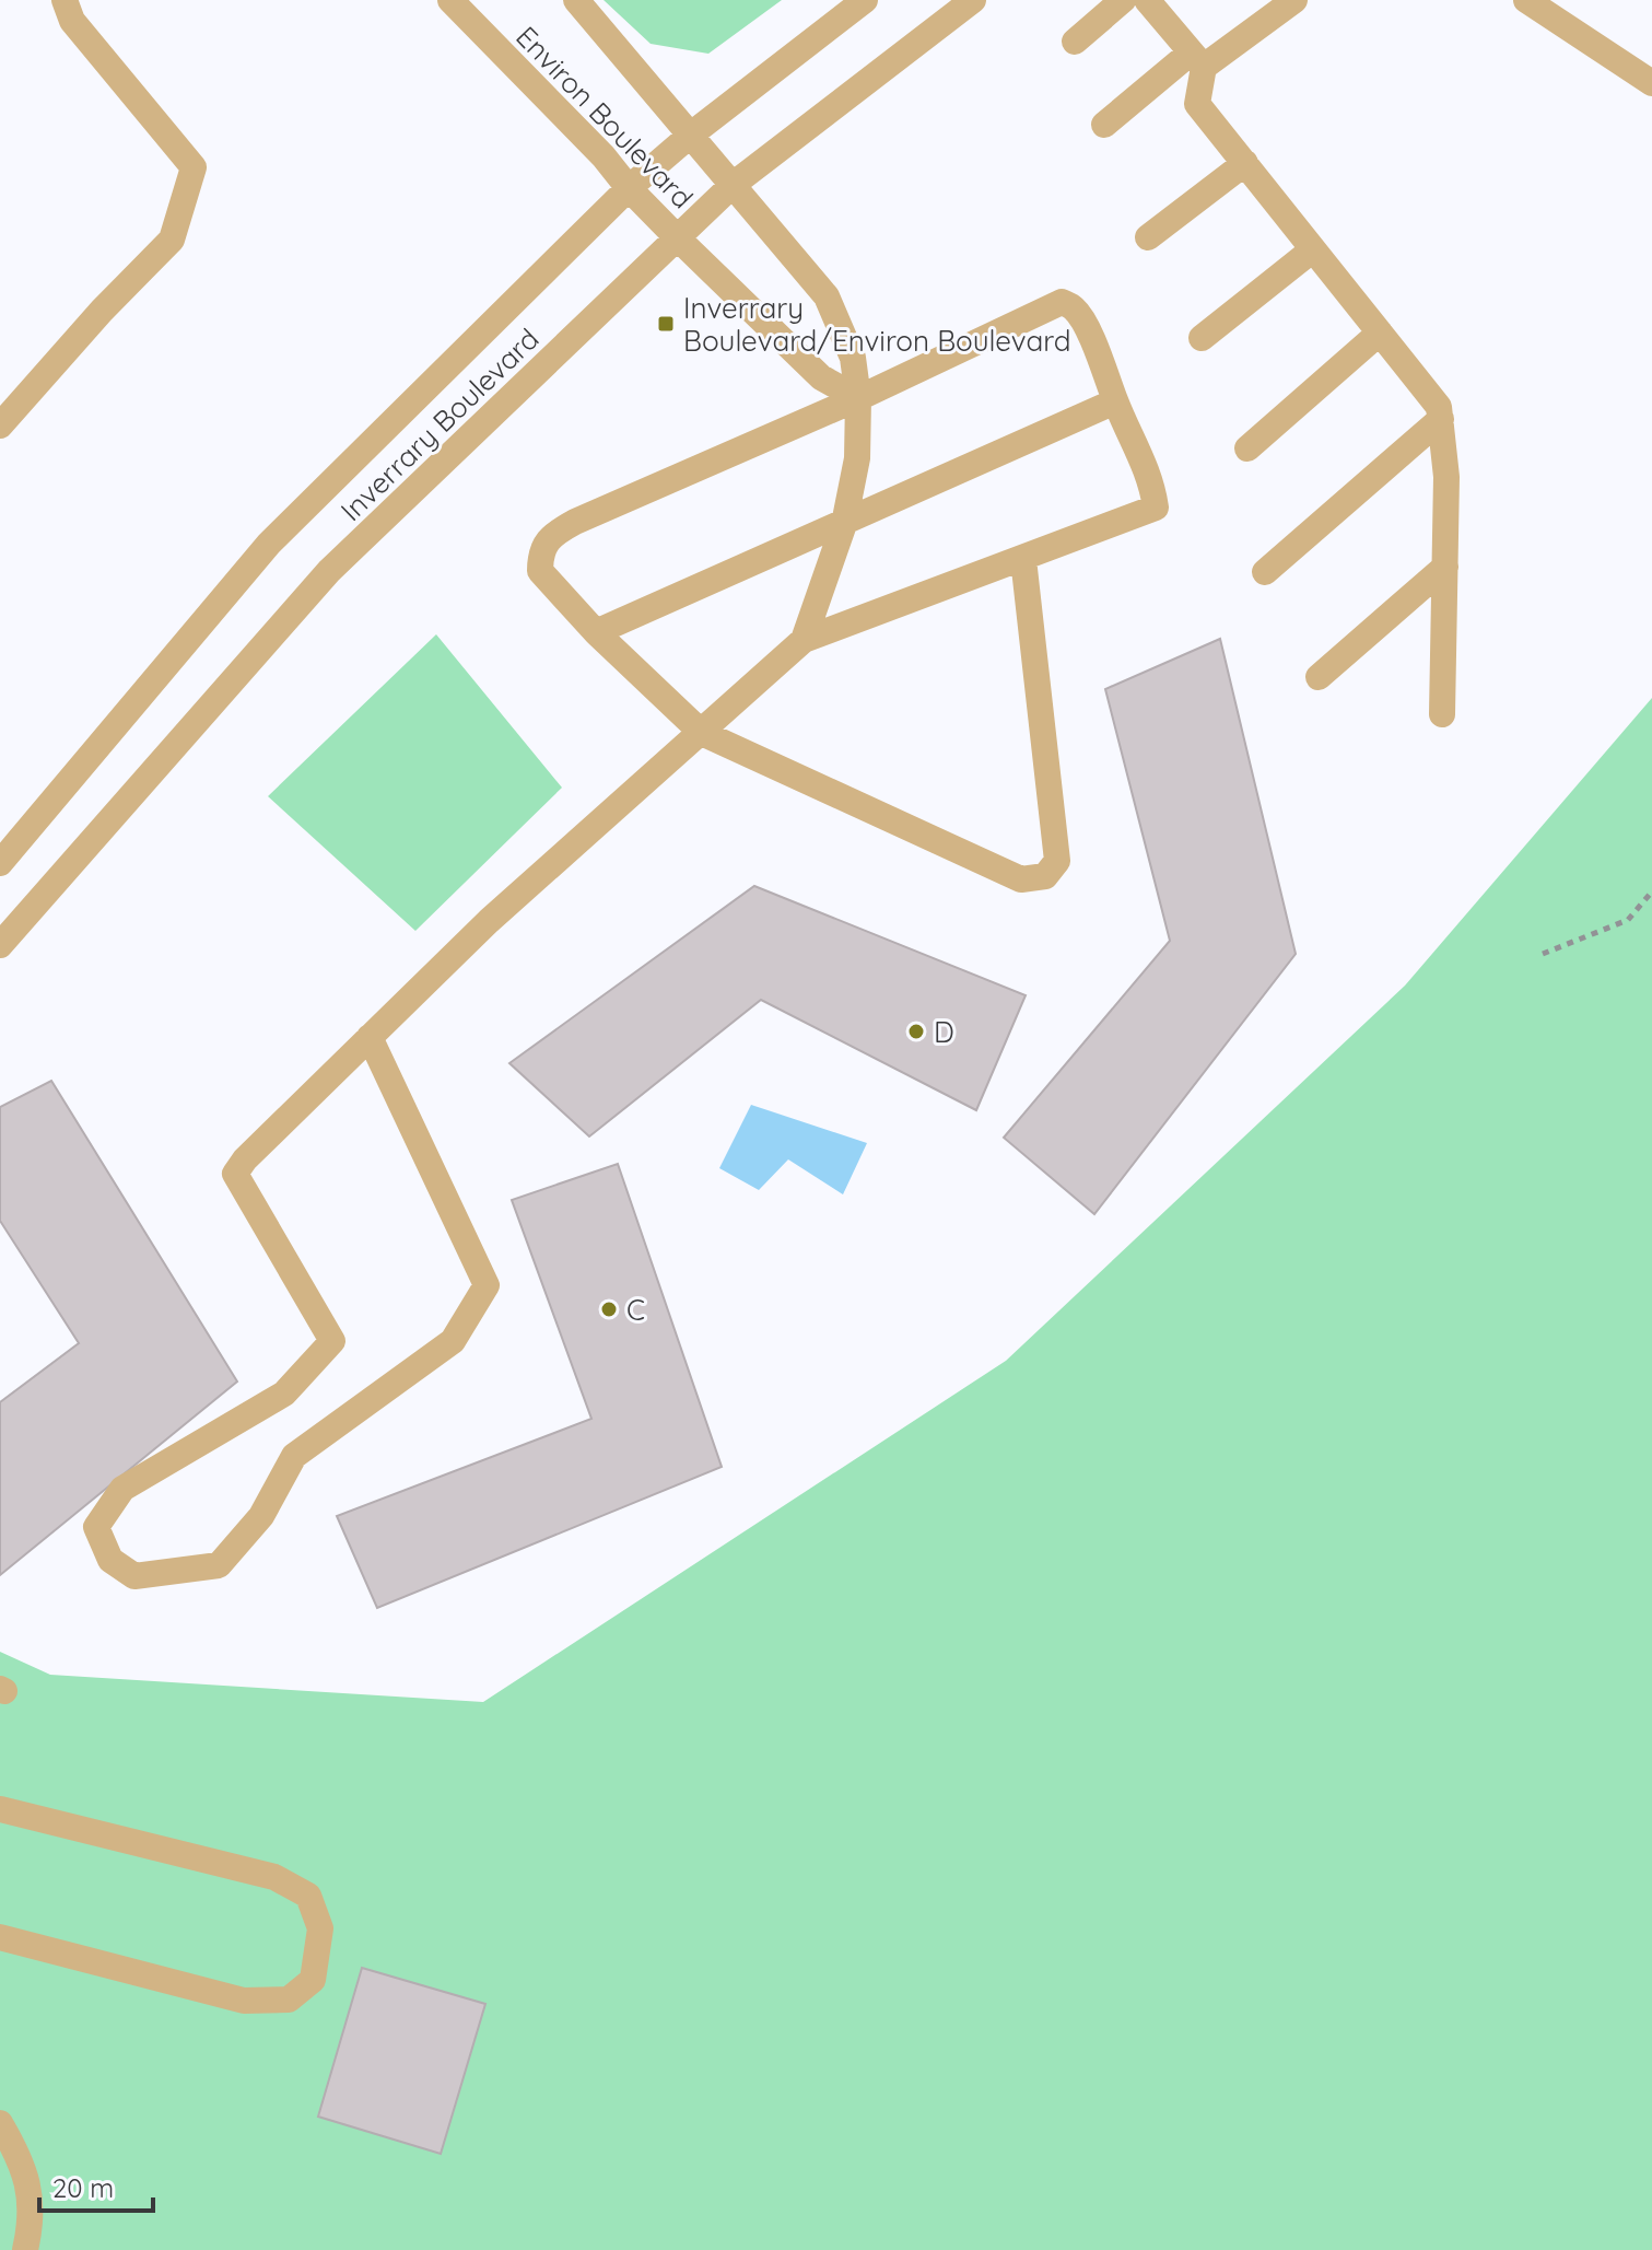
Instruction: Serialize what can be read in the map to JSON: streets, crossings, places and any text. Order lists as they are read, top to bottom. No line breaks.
{"streets":{"street":["Environ Boulevard","Inverrary Boulevard"]},"crossings":[["Environ Boulevard","Inverrary Boulevard"]],"places":{"transit":["Inverrary Boulevard/Environ Boulevard"],"other":["D","C"]},"scale_bar":"20 m"}
